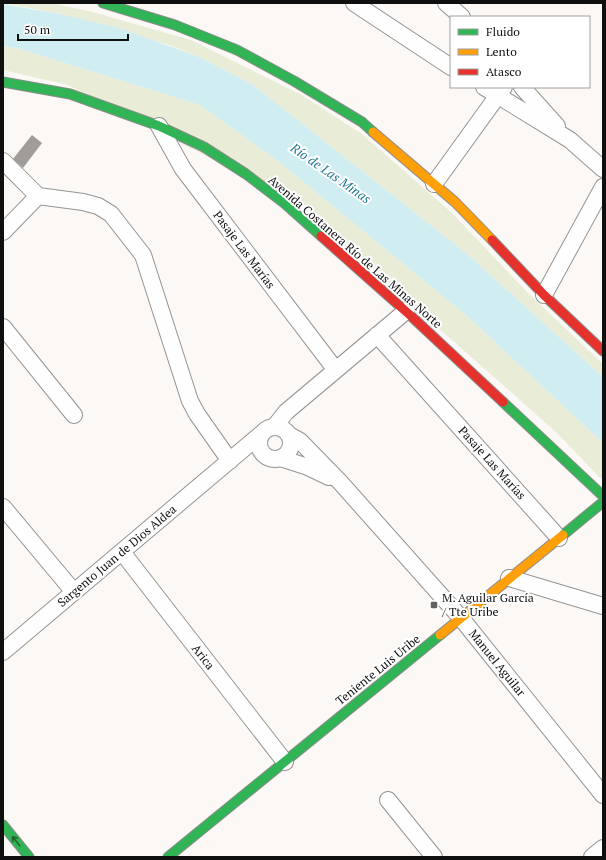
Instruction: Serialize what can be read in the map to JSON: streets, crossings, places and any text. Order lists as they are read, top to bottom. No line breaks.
{"streets":{"street":["Pasaje Las Marías","Avenida Costanera Río de Las Minas Norte","Sargento Juan de Dios Aldea","Arica","Manuel Aguilar","Teniente Luis Uribe"]},"crossings":[["Pasaje Las Marías","Avenida Costanera Río de Las Minas Norte"],["Pasaje Las Marías","Teniente Luis Uribe"],["Sargento Juan de Dios Aldea","Arica"],["Sargento Juan de Dios Aldea","Manuel Aguilar"],["Arica","Teniente Luis Uribe"],["Manuel Aguilar","Teniente Luis Uribe"]],"water":["Río de Las Minas"],"places":{"transit":["M. Aguilar García / Tte Uribe"]},"legend":["Fluido","Lento","Atasco"],"scale_bar":"50 m"}
